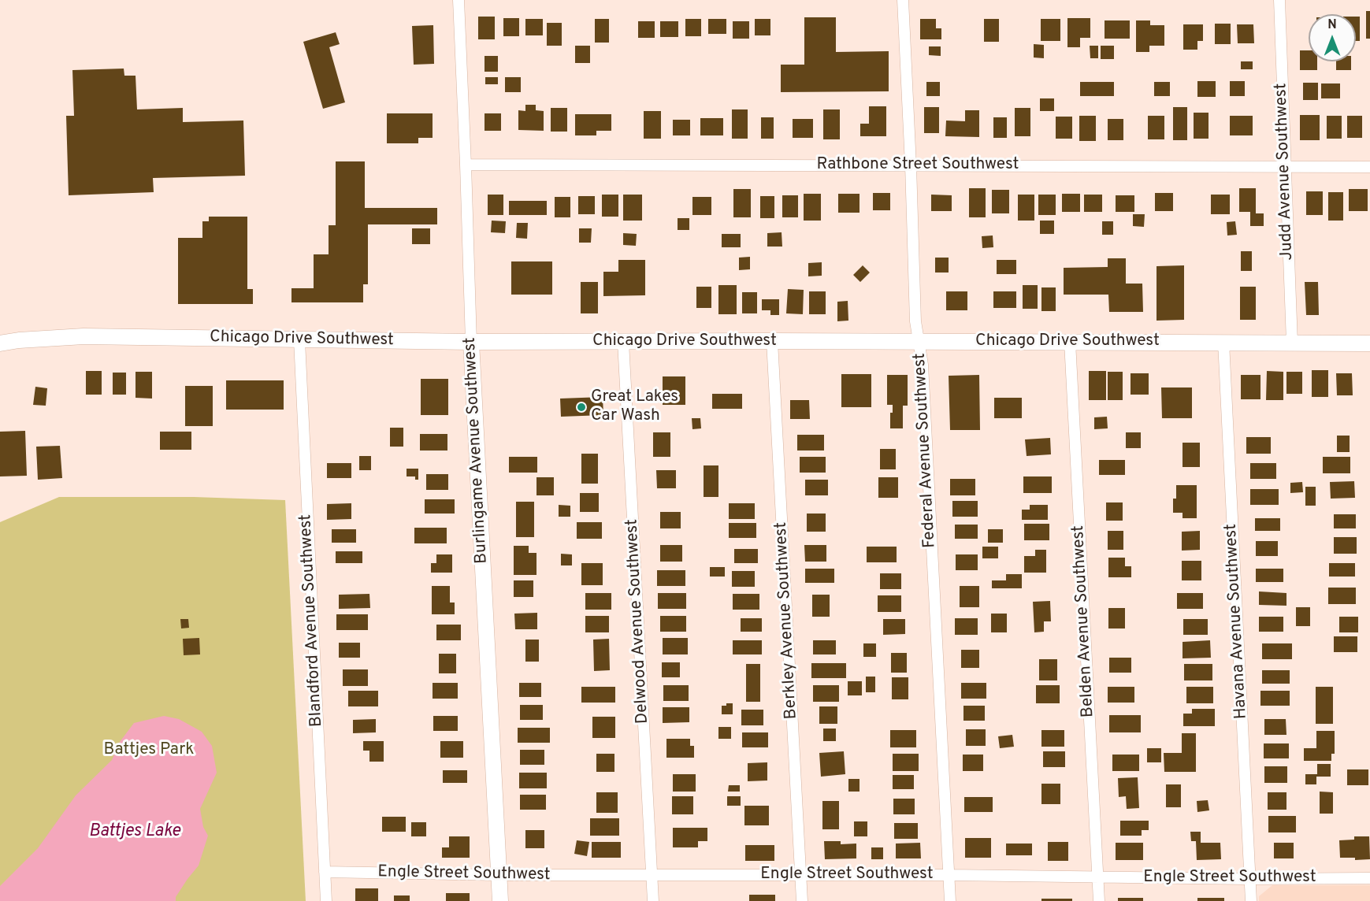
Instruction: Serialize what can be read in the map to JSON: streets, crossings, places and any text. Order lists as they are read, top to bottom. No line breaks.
{"streets":{"main road":["Chicago Drive Southwest","Burlingame Avenue Southwest"],"street":["Rathbone Street Southwest","Judd Avenue Southwest","Federal Avenue Southwest","Blandford Avenue Southwest","Berkley Avenue Southwest","Delwood Avenue Southwest","Belden Avenue Southwest","Havana Avenue Southwest","Engle Street Southwest"]},"crossings":[["Rathbone Street Southwest","Judd Avenue Southwest"],["Rathbone Street Southwest","Burlingame Avenue Southwest"],["Rathbone Street Southwest","Federal Avenue Southwest"],["Judd Avenue Southwest","Chicago Drive Southwest"],["Chicago Drive Southwest","Burlingame Avenue Southwest"],["Chicago Drive Southwest","Federal Avenue Southwest"],["Chicago Drive Southwest","Blandford Avenue Southwest"],["Chicago Drive Southwest","Berkley Avenue Southwest"],["Chicago Drive Southwest","Delwood Avenue Southwest"],["Chicago Drive Southwest","Belden Avenue Southwest"],["Chicago Drive Southwest","Havana Avenue Southwest"],["Burlingame Avenue Southwest","Engle Street Southwest"],["Federal Avenue Southwest","Engle Street Southwest"],["Blandford Avenue Southwest","Engle Street Southwest"],["Berkley Avenue Southwest","Engle Street Southwest"],["Delwood Avenue Southwest","Engle Street Southwest"],["Belden Avenue Southwest","Engle Street Southwest"],["Havana Avenue Southwest","Engle Street Southwest"]],"water":["Battjes Lake"],"parks":["Battjes Park"],"places":["Great Lakes Car Wash"],"north":"top"}
